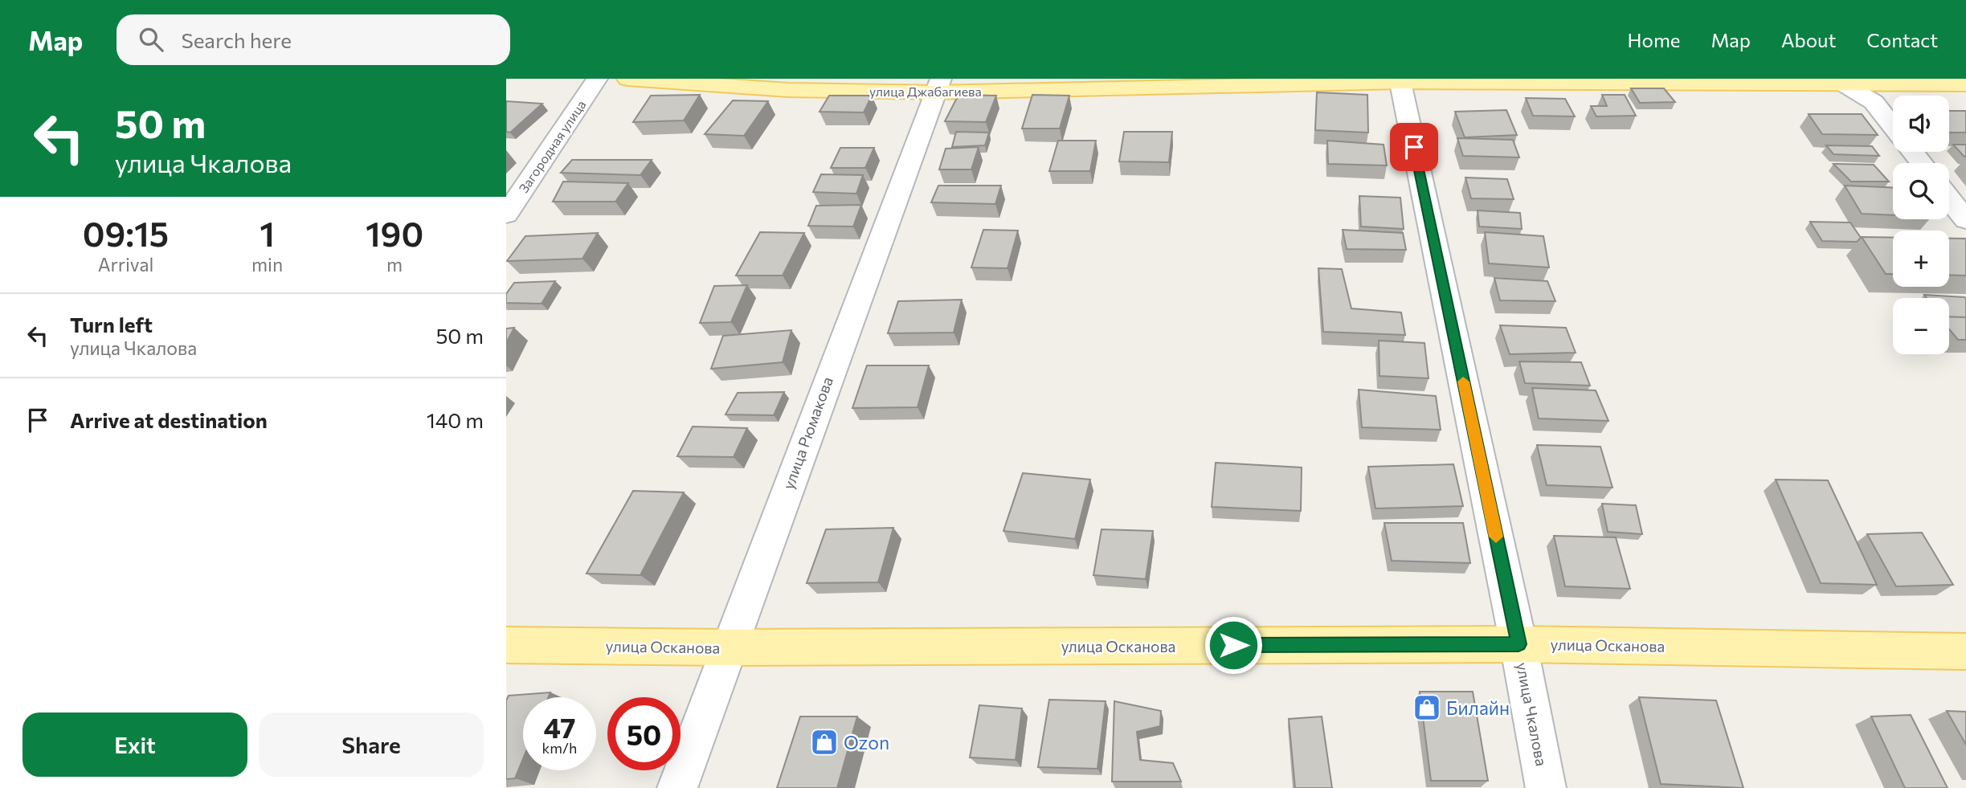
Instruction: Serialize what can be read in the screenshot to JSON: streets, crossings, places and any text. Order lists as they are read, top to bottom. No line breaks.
{"streets":{"main road":["улица Джабагиева","улица Осканова"],"street":["Загородная улица","улица Рюмакова","улица Чкалова"]},"crossings":[["улица Джабагиева","улица Рюмакова"],["улица Джабагиева","улица Чкалова"],["улица Рюмакова","улица Осканова"],["улица Осканова","улица Чкалова"]],"places":{"shop":["Билайн","Ozon"]},"page":{"header":"Map","search":"Search here","nav":["Home","Map","About","Contact"],"turn":["50 m","улица Чкалова"],"map_buttons":["+","−"],"eta":["09:15","Arrival","1","min","190","m"],"list":[{"name":"Turn left","note":"улица Чкалова","value":"50 m"},{"name":"Arrive at destination","value":"140 m"}],"speed":"47 km/h","limit":"50","buttons":["Exit","Share"]}}
